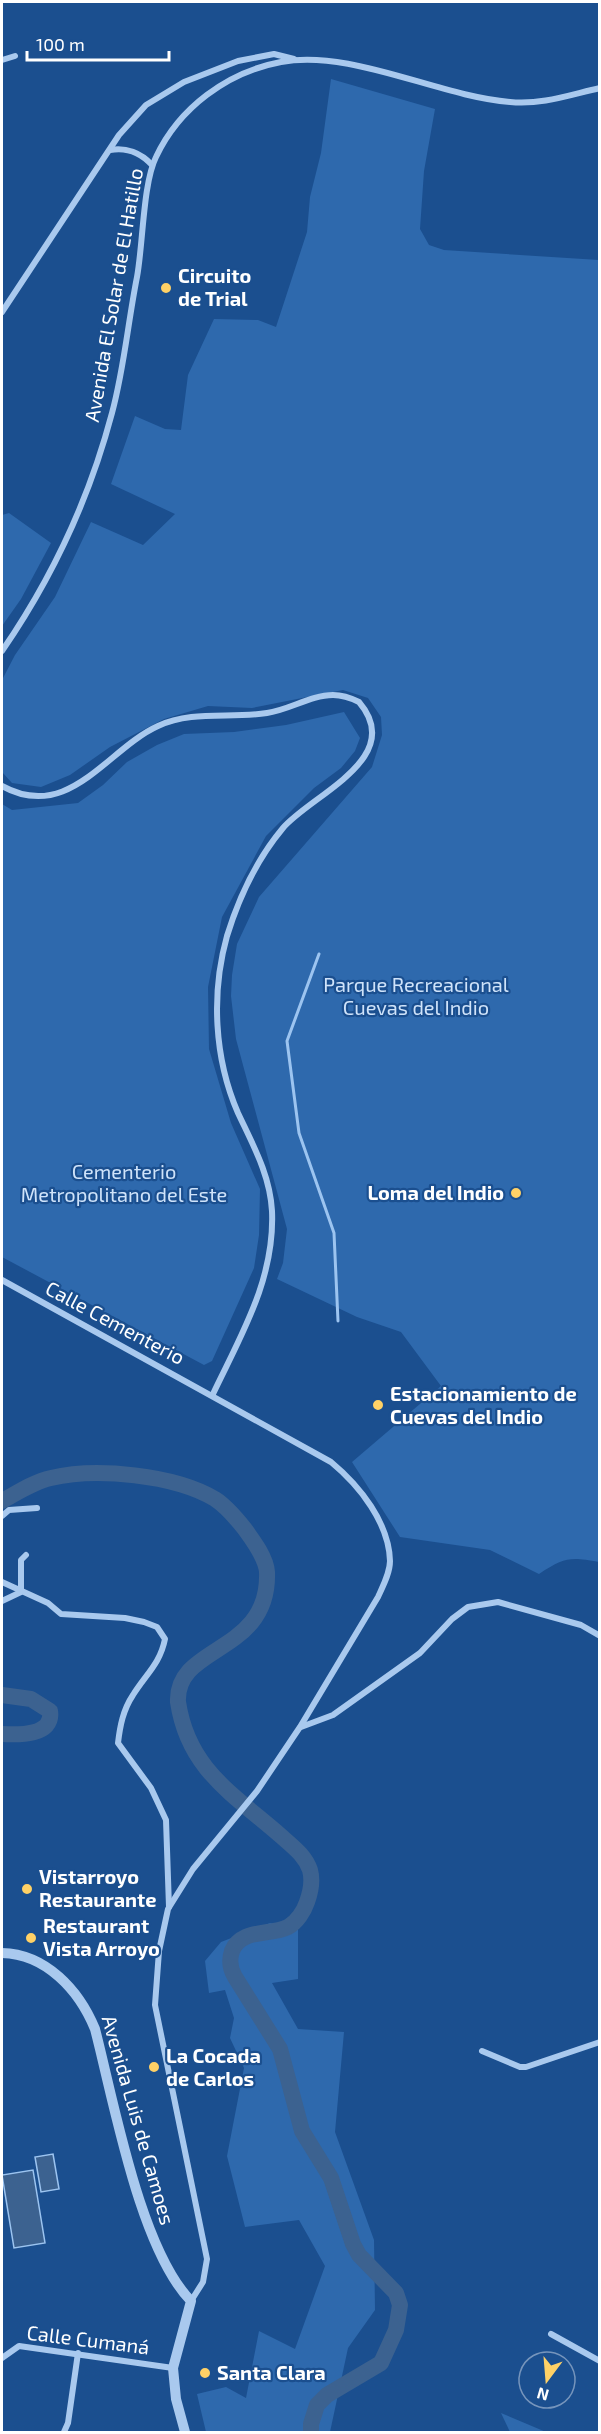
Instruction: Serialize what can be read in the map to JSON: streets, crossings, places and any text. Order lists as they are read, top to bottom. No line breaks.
{"streets":{"street":["Avenida El Solar de El Hatillo","Calle Cementerio","Avenida Luis de Camoes","Calle Cumaná"]},"parks":["Parque Recreacional Cuevas del Indio","Cementerio Metropolitano del Este"],"places":["Circuito de Trial","Loma del Indio","Estacionamiento de Cuevas del Indio","Vistarroyo Restaurante","Restaurant Vista Arroyo","La Cocada de Carlos","Santa Clara"],"scale_bar":"100 m","north":"bottom"}
